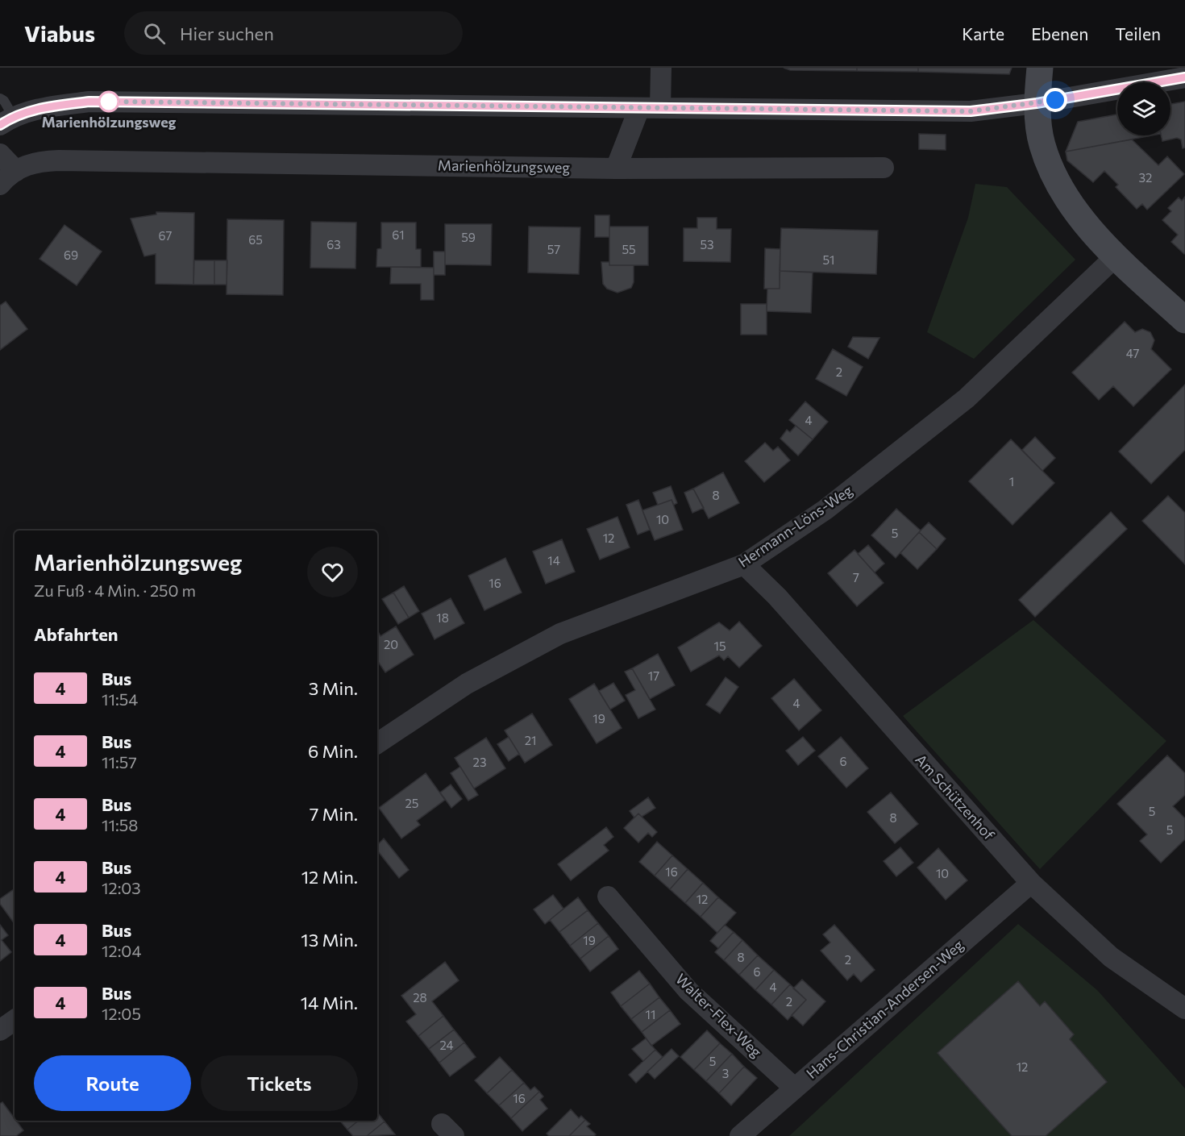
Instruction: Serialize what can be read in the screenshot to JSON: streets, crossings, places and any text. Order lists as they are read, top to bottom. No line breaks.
{"streets":{"street":["Marienhölzungsweg","Hermann-Löns-Weg","Am Schützenhof","Hans-Christian-Andersen-Weg","Walter-Flex-Weg"]},"crossings":[["Hermann-Löns-Weg","Am Schützenhof"],["Am Schützenhof","Hans-Christian-Andersen-Weg"],["Hans-Christian-Andersen-Weg","Walter-Flex-Weg"]],"places":["Marienhölzungsweg"],"lines":["bus line 4"],"house_numbers":["32","61","67","59","65","63","53","57","55","69","51","47","2","4","1","8","10","5","12","14","7","16","18","20","15","17","4","19","21","6","23","25","5","8","5","16","10","12","19","8","2","6","4","28","2","11","24","5","12","3","16"],"page":{"header":"Viabus","search":"Hier suchen","nav":["Karte","Ebenen","Teilen"],"heading":[["Marienhölzungsweg","Zu Fuß · 4 Min. · 250 m"],"Abfahrten"],"list":[{"mark":"4","name":"Bus","note":"11:54","value":"3 Min."},{"mark":"4","name":"Bus","note":"11:57","value":"6 Min."},{"mark":"4","name":"Bus","note":"11:58","value":"7 Min."},{"mark":"4","name":"Bus","note":"12:03","value":"12 Min."},{"mark":"4","name":"Bus","note":"12:04","value":"13 Min."},{"mark":"4","name":"Bus","note":"12:05","value":"14 Min."}],"buttons":["Route","Tickets"]}}
